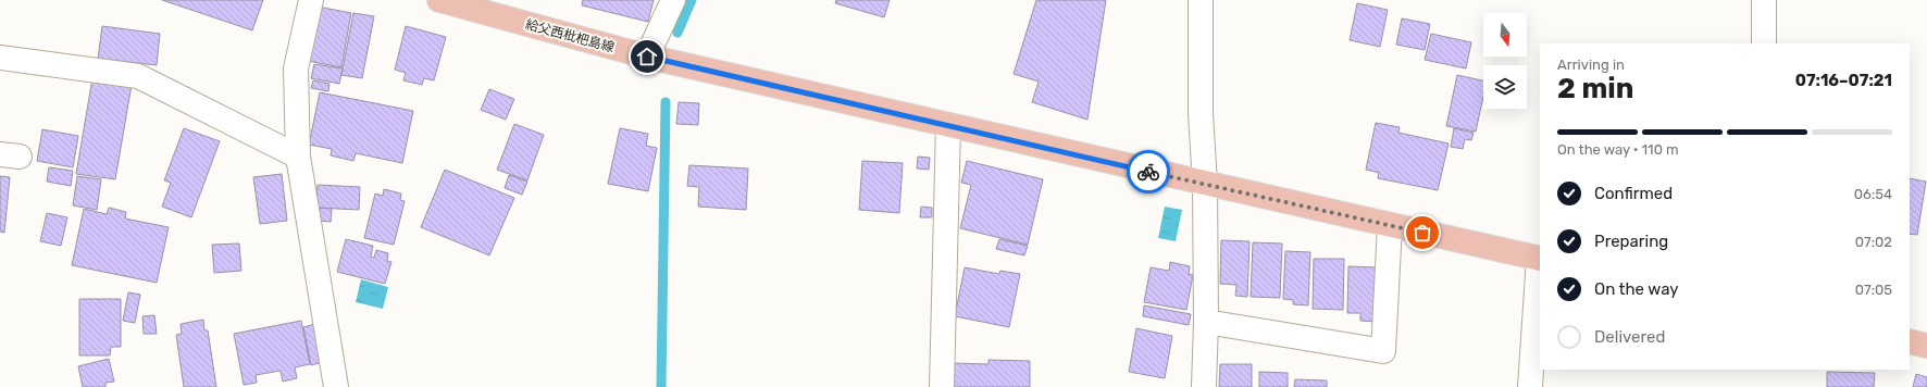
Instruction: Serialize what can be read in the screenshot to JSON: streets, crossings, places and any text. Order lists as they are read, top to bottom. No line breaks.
{"streets":{"main road":["給父西枇杷島線"]},"north":"bottom","page":{"heading":["2 min","Arriving in","07:16–07:21"],"bar":"On the way · 110 m","list":[["Confirmed","06:54"],["Preparing","07:02"],["On the way","07:05"],"Delivered"]}}
